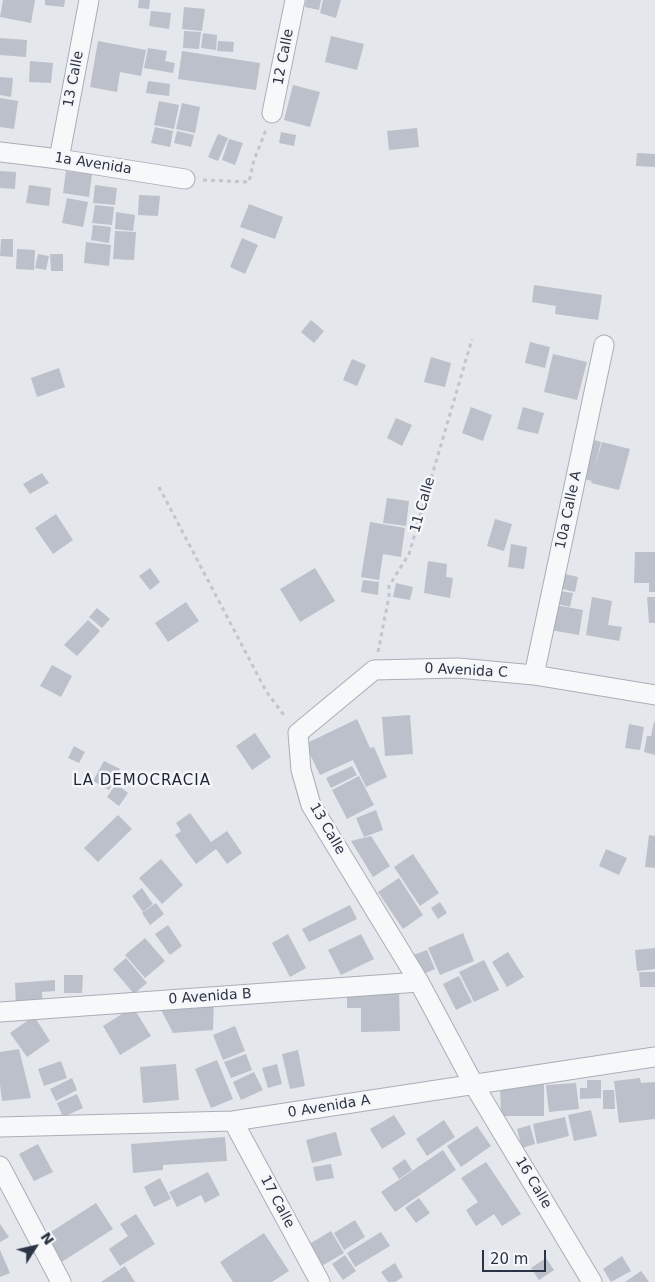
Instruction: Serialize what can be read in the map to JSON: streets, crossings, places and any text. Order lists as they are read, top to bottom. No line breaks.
{"streets":{"street":["12 Calle","13 Calle","1a Avenida","10a Calle A","0 Avenida C","0 Avenida B","0 Avenida A","16 Calle","17 Calle"],"path":["11 Calle"]},"crossings":[["13 Calle","1a Avenida"],["13 Calle","0 Avenida B"],["13 Calle","0 Avenida A"],["13 Calle","16 Calle"],["11 Calle","0 Avenida C"],["10a Calle A","0 Avenida C"],["0 Avenida A","16 Calle"],["0 Avenida A","17 Calle"]],"districts":["LA DEMOCRACIA"],"scale_bar":"20 m","north":"top right"}
